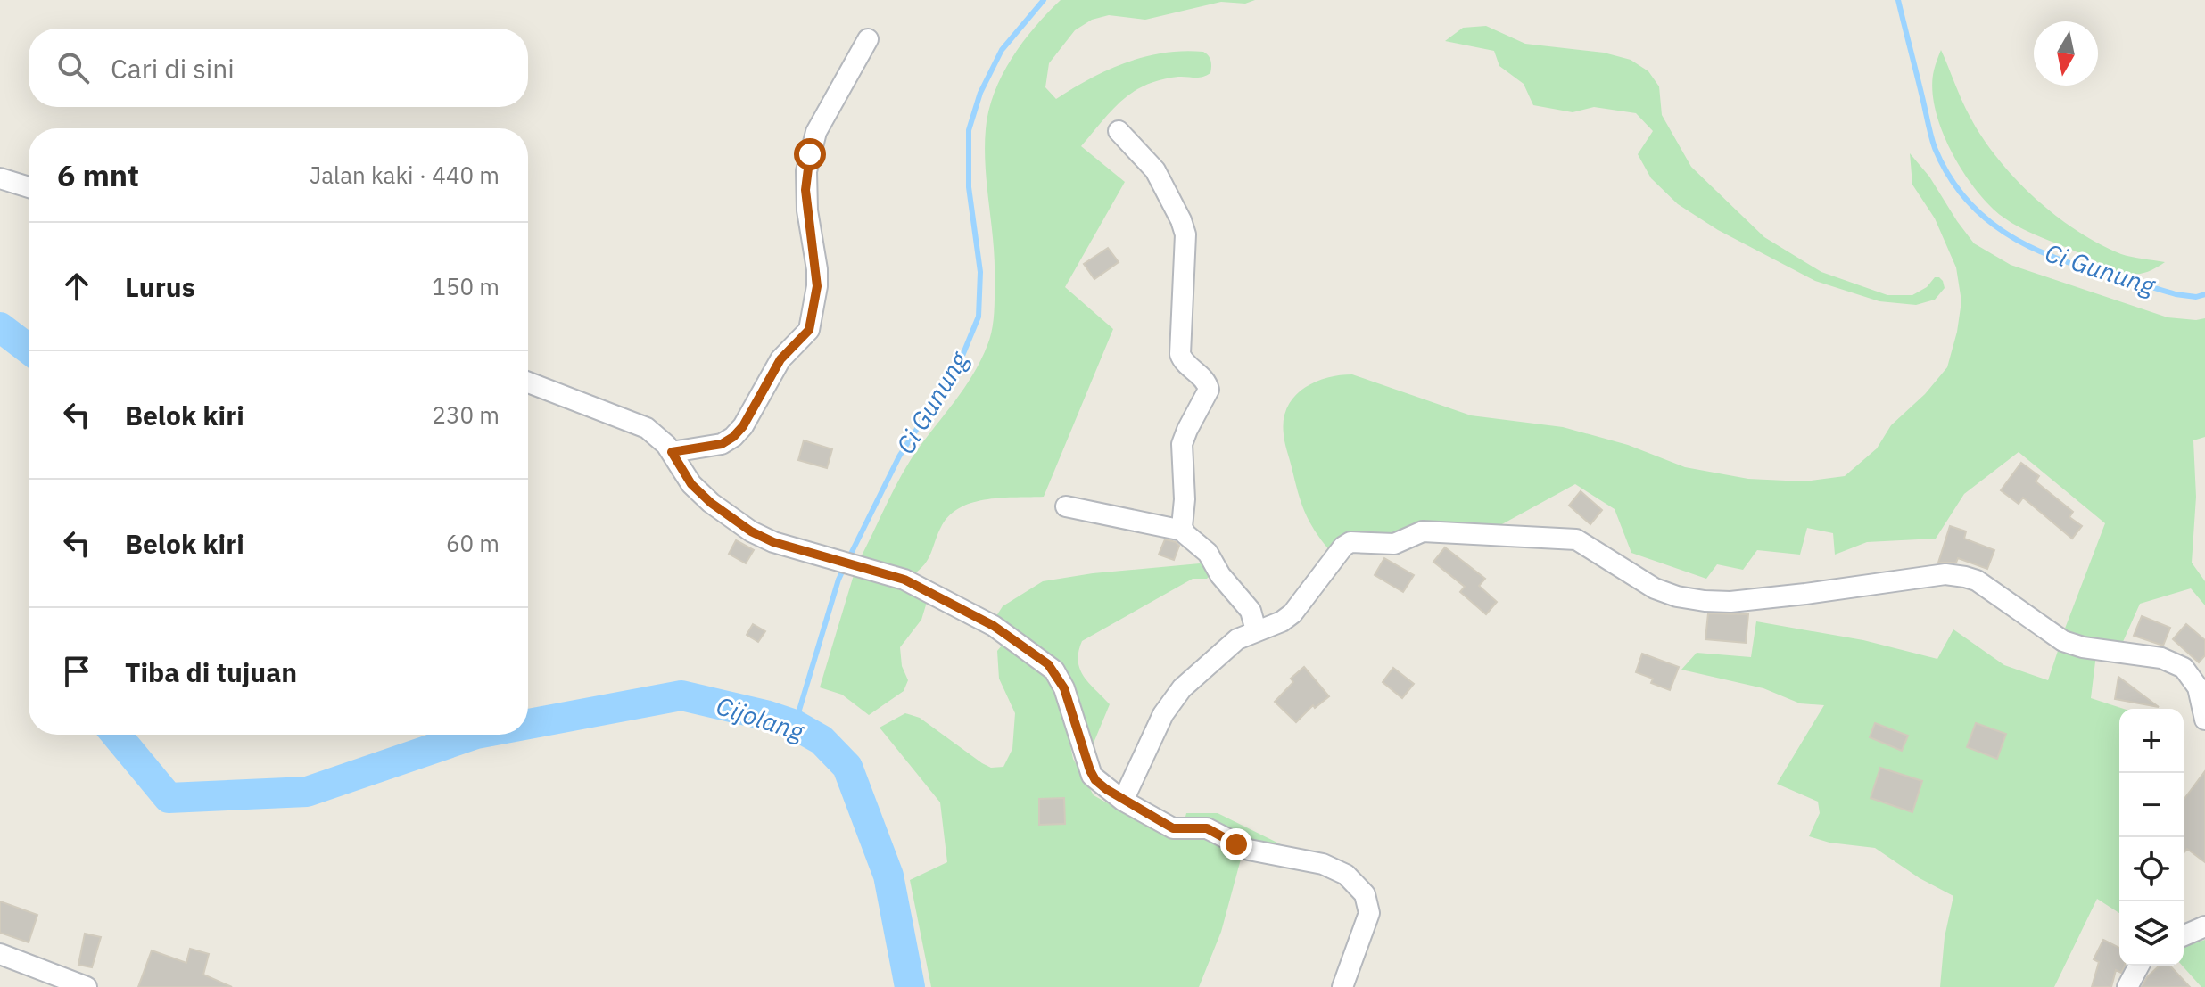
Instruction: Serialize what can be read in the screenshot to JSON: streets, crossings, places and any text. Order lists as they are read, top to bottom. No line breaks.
{"water":["Ci Gunung","Cijolang"],"north":"bottom","page":{"search":"Cari di sini","heading":["6 mnt","Jalan kaki · 440 m"],"list":[["Lurus","150 m"],["Belok kiri","230 m"],["Belok kiri","60 m"],"Tiba di tujuan"],"map_buttons":["+","−"]}}
